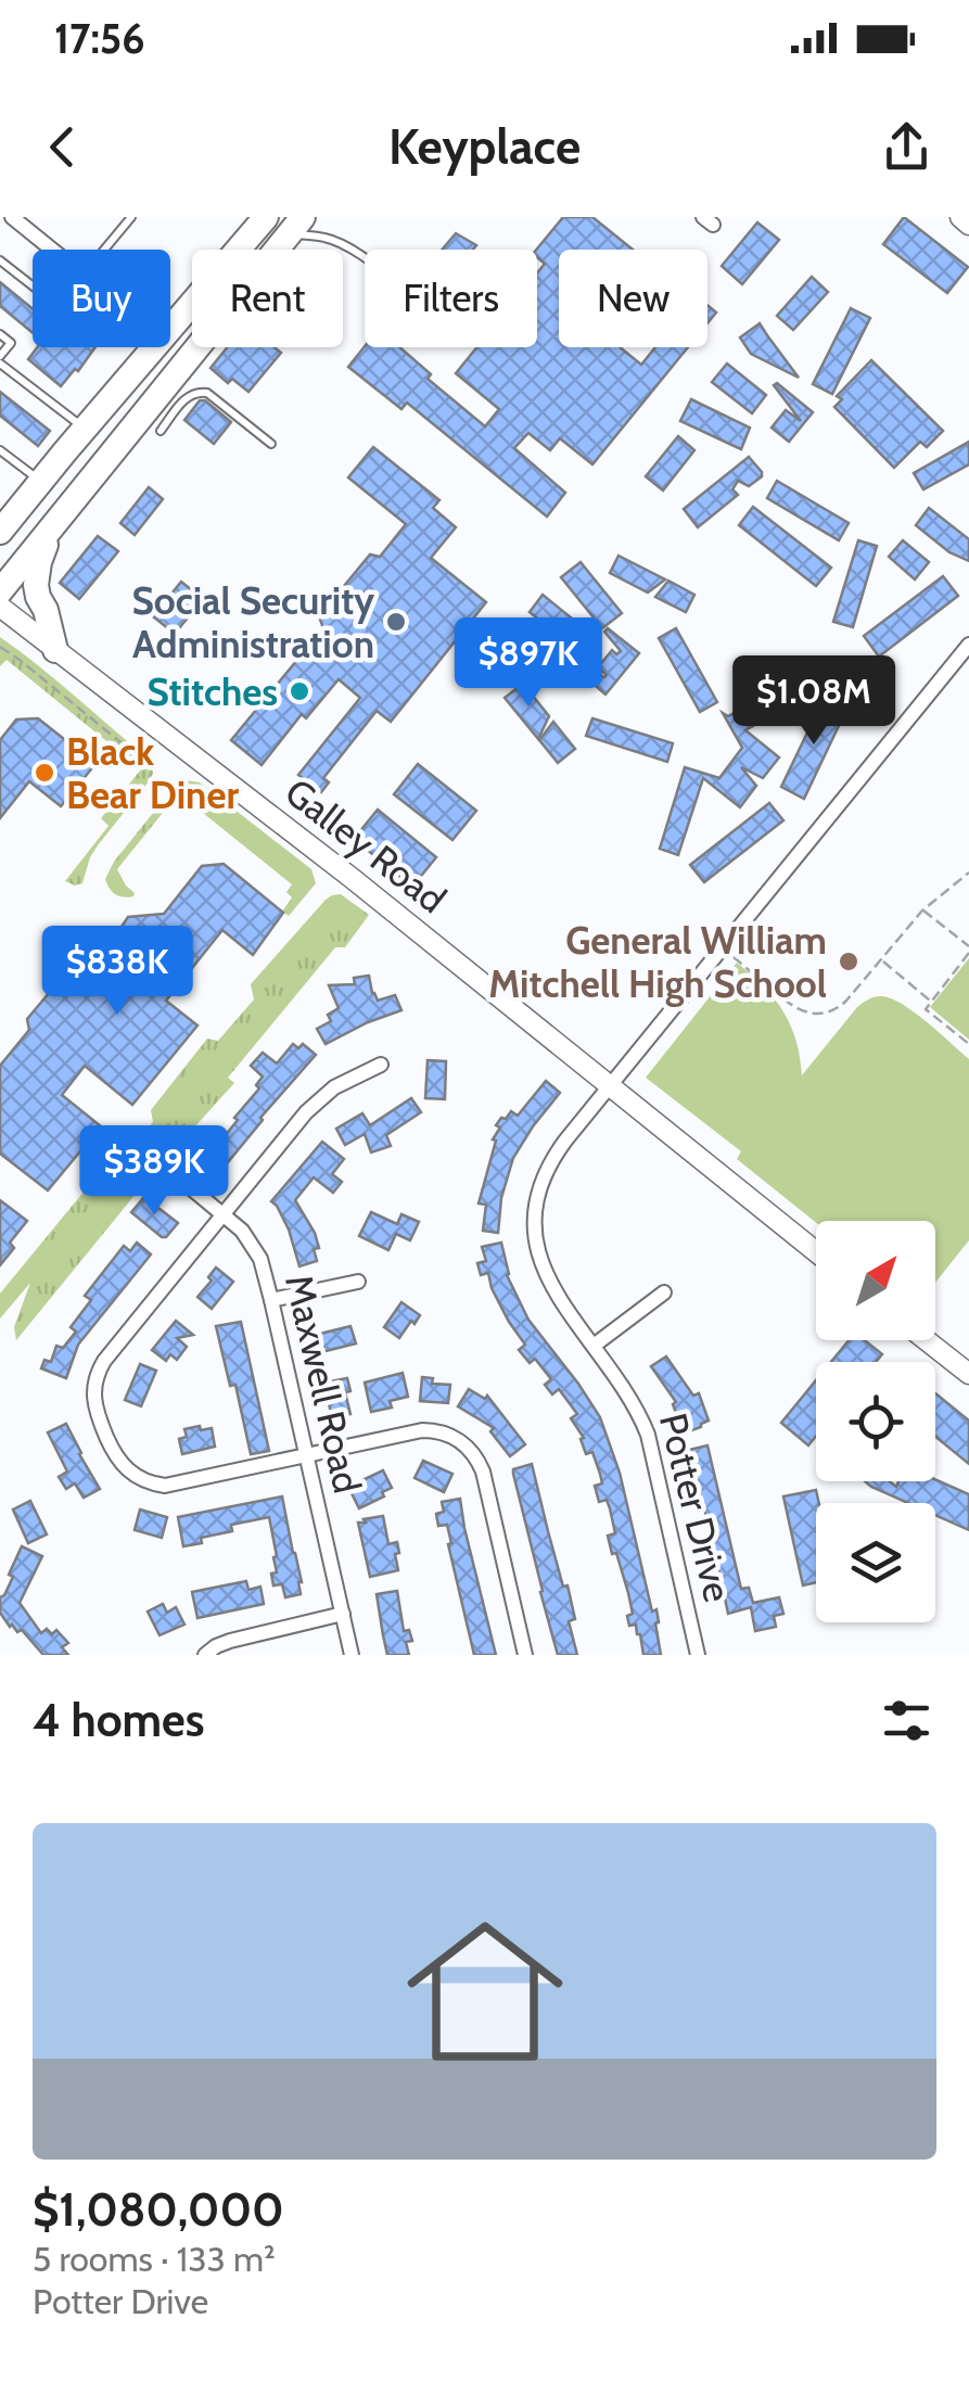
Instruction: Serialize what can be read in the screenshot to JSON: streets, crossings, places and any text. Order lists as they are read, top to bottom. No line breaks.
{"streets":{"main road":["Galley Road"],"street":["Maxwell Road","Potter Drive"]},"crossings":[["Galley Road","Potter Drive"]],"places":["Social Security Administration","Stitches","Black Bear Diner","General William Mitchell High School"],"north":"top right","page":{"status":"17:56","header":"Keyplace","chip":["Buy","Rent","Filters","New"],"price":["$897K","$1.08M","$838K","$389K"],"heading":"4 homes","list":[{"name":"$1,080,000","note":"5 rooms · 133 m² · Potter Drive"}]}}
